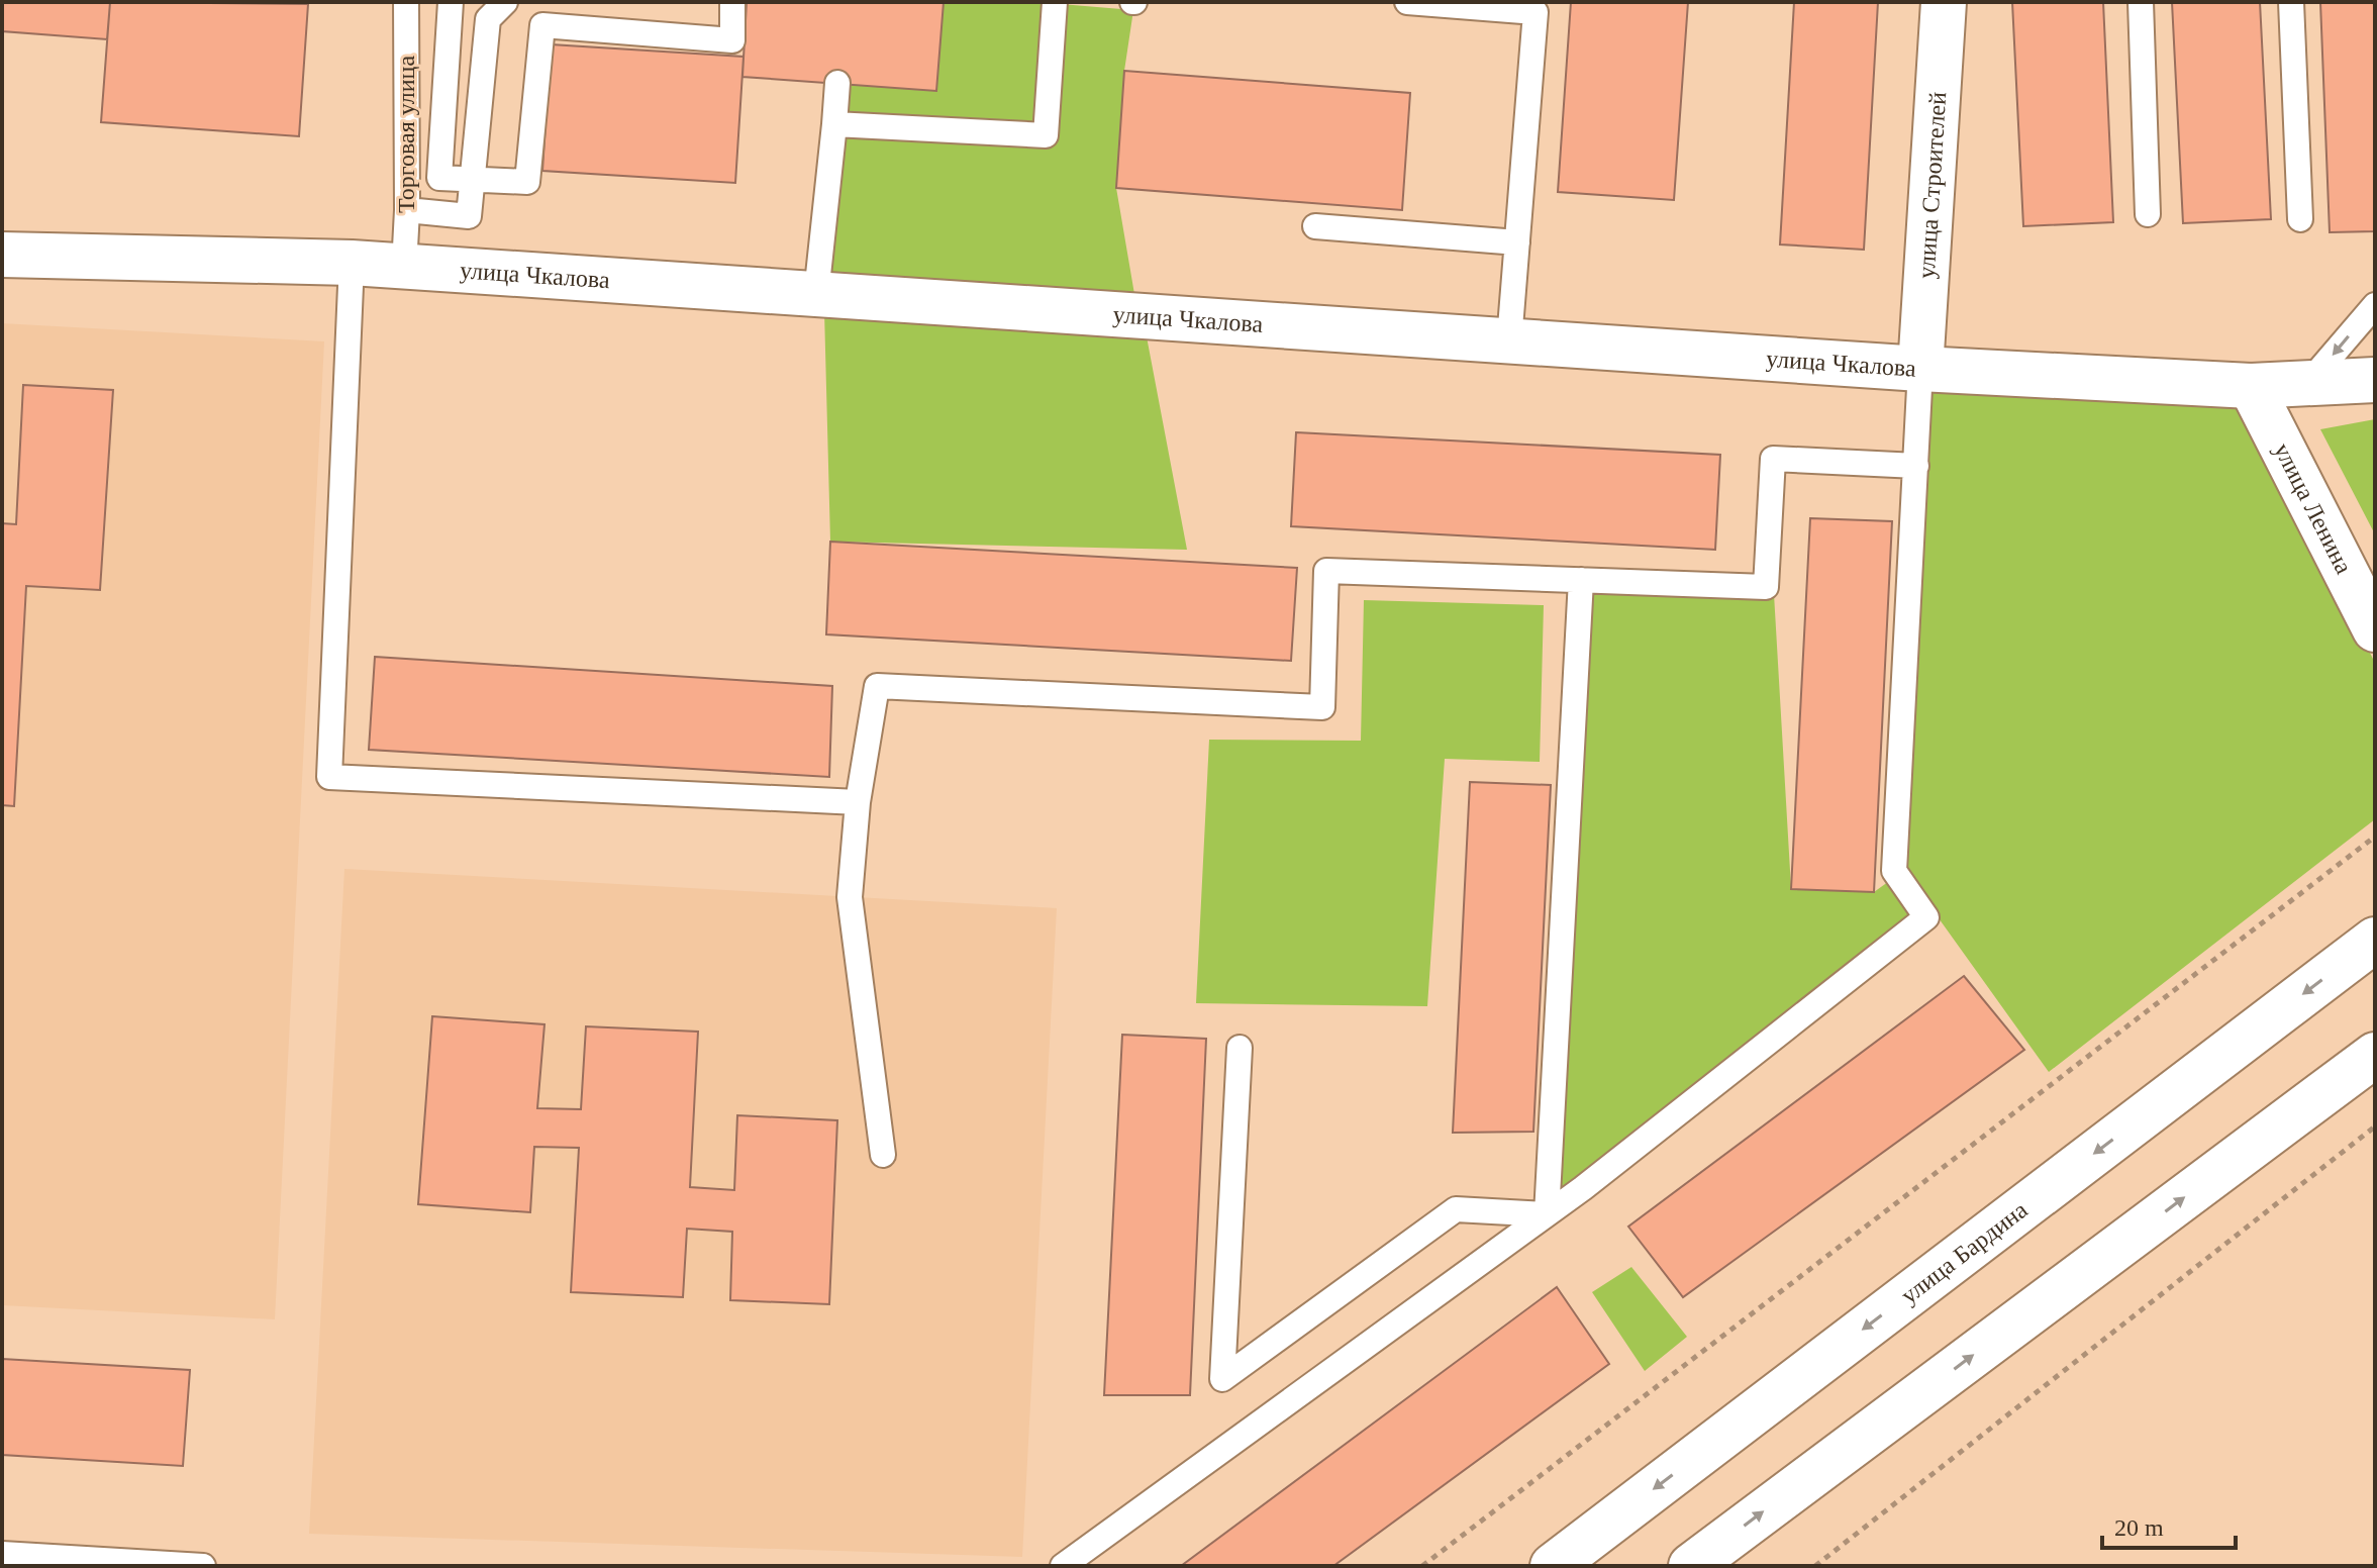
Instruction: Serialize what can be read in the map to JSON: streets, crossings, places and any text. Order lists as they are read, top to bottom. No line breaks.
{"streets":{"street":["улица Строителей","улица Чкалова","улица Ленина","улица Бардина"],"lane":["Торговая улица"]},"crossings":[["Торговая улица","улица Чкалова"],["улица Строителей","улица Чкалова"],["улица Чкалова","улица Ленина"]],"scale_bar":"20 m"}
